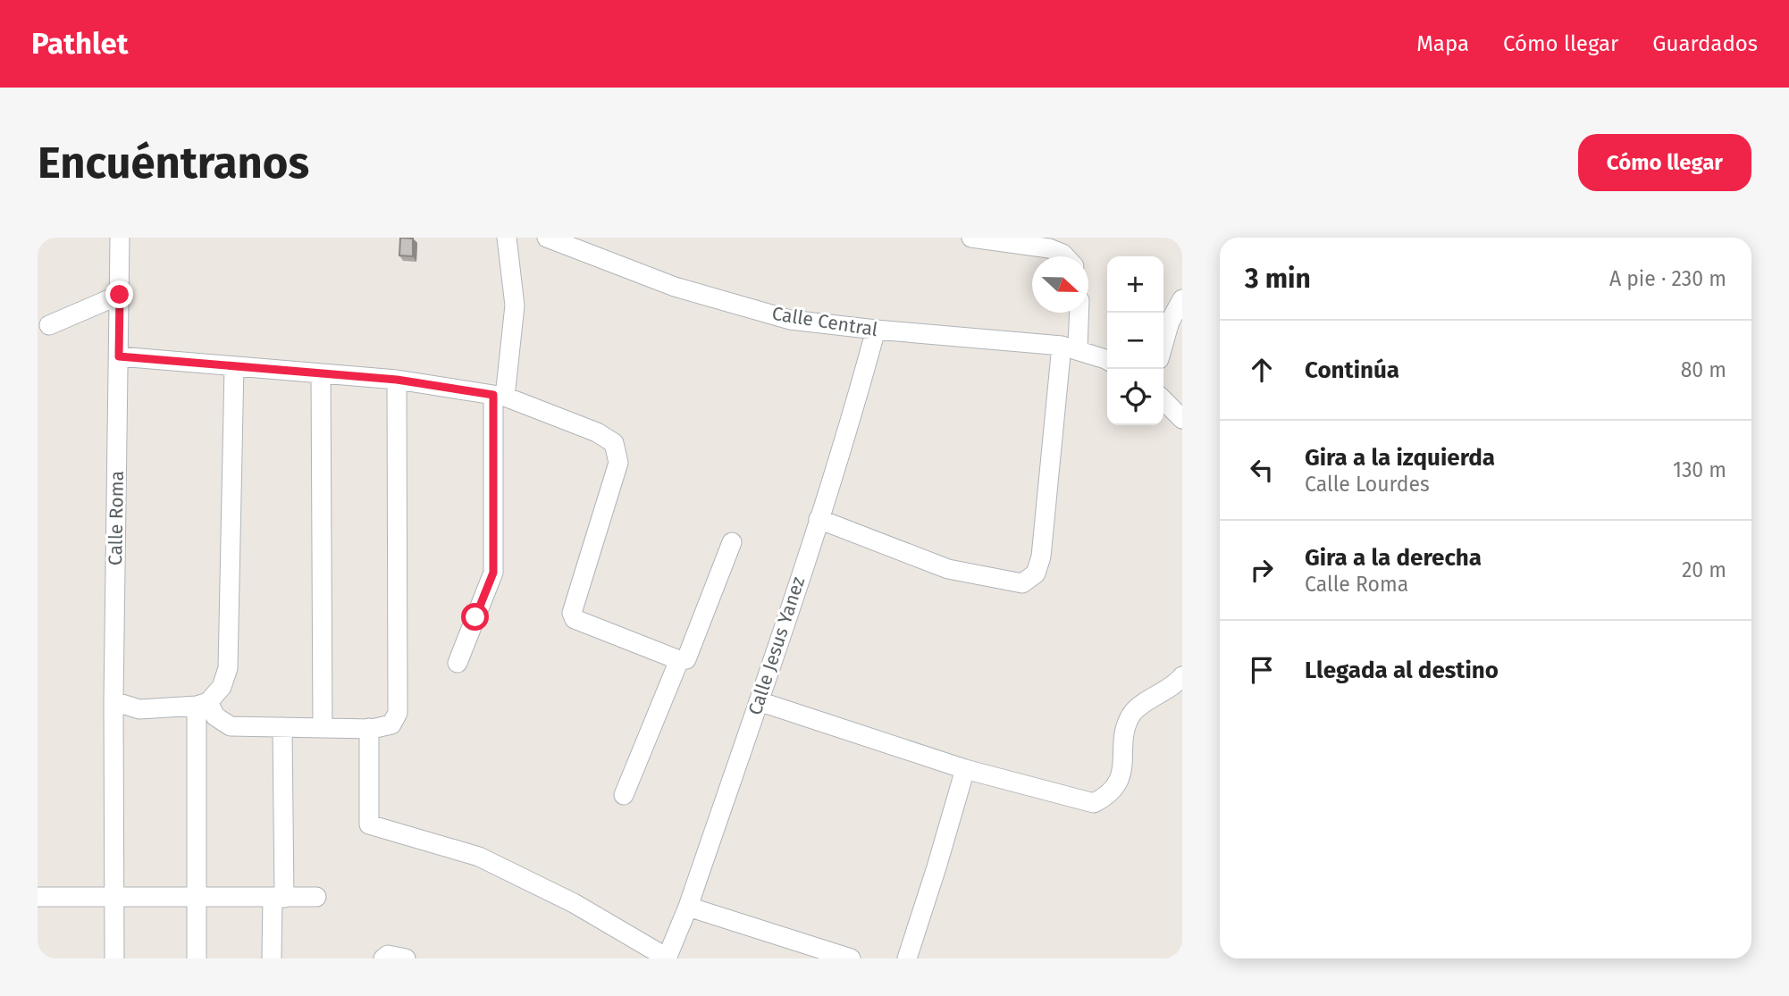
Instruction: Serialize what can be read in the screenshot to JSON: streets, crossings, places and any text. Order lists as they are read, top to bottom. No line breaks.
{"streets":{"street":["Calle Central","Calle Roma","Calle Jesus Yanez"]},"crossings":[["Calle Central","Calle Jesus Yanez"]],"north":"right","page":{"header":"Pathlet","nav":["Mapa","Cómo llegar","Guardados"],"buttons":"Cómo llegar","title":"Encuéntranos","heading":["3 min","A pie · 230 m"],"map_buttons":["+","−"],"list":[["Continúa","80 m"],["Gira a la izquierda","Calle Lourdes","130 m"],["Gira a la derecha","Calle Roma","20 m"],"Llegada al destino"]}}
